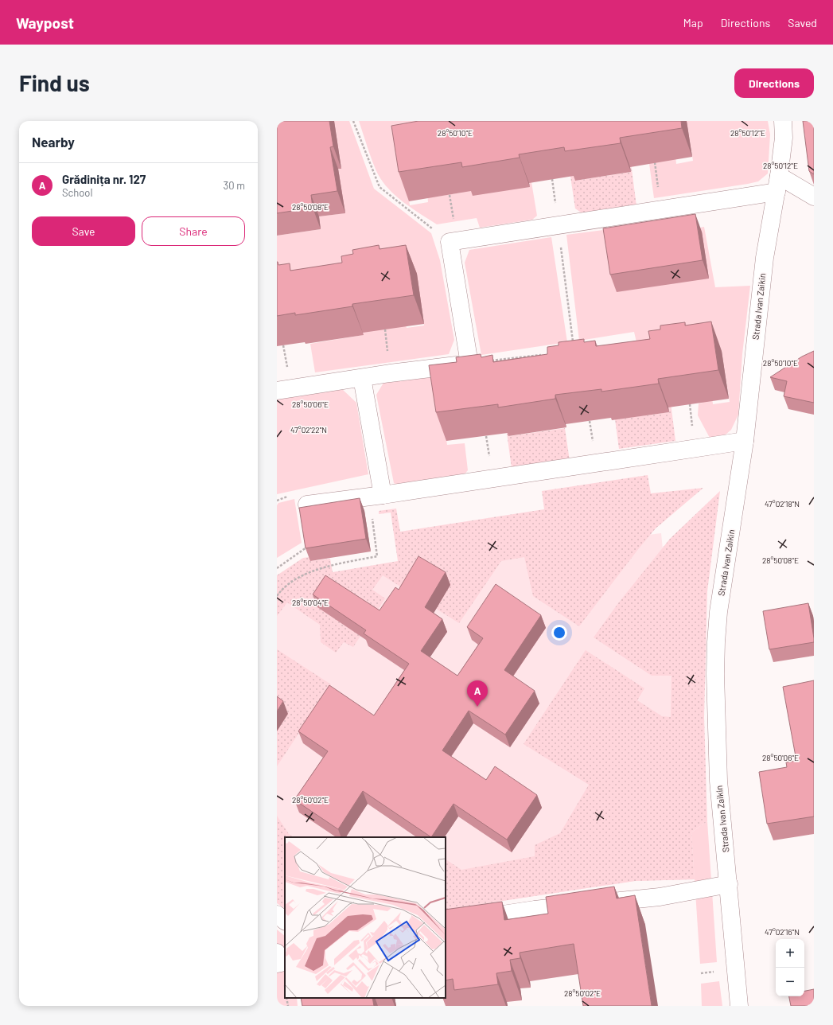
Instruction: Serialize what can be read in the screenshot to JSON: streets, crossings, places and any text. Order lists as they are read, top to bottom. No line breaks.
{"streets":{"street":["Strada Ivan Zaikin"]},"page":{"header":"Waypost","nav":["Map","Directions","Saved"],"buttons":["Directions",["Save","Share"]],"title":"Find us","heading":"Nearby","list":[{"mark":"A","name":"Grădinița nr. 127","note":"School","value":"30 m"}],"pins":"A","map_buttons":["+","−"]},"coordinates":["28°50'10\"E","28°50'12\"E","28°50'08\"E","28°50'06\"E","47°02'22\"N","47°02'18\"N","28°50'04\"E","28°50'02\"E","47°02'16\"N"]}
